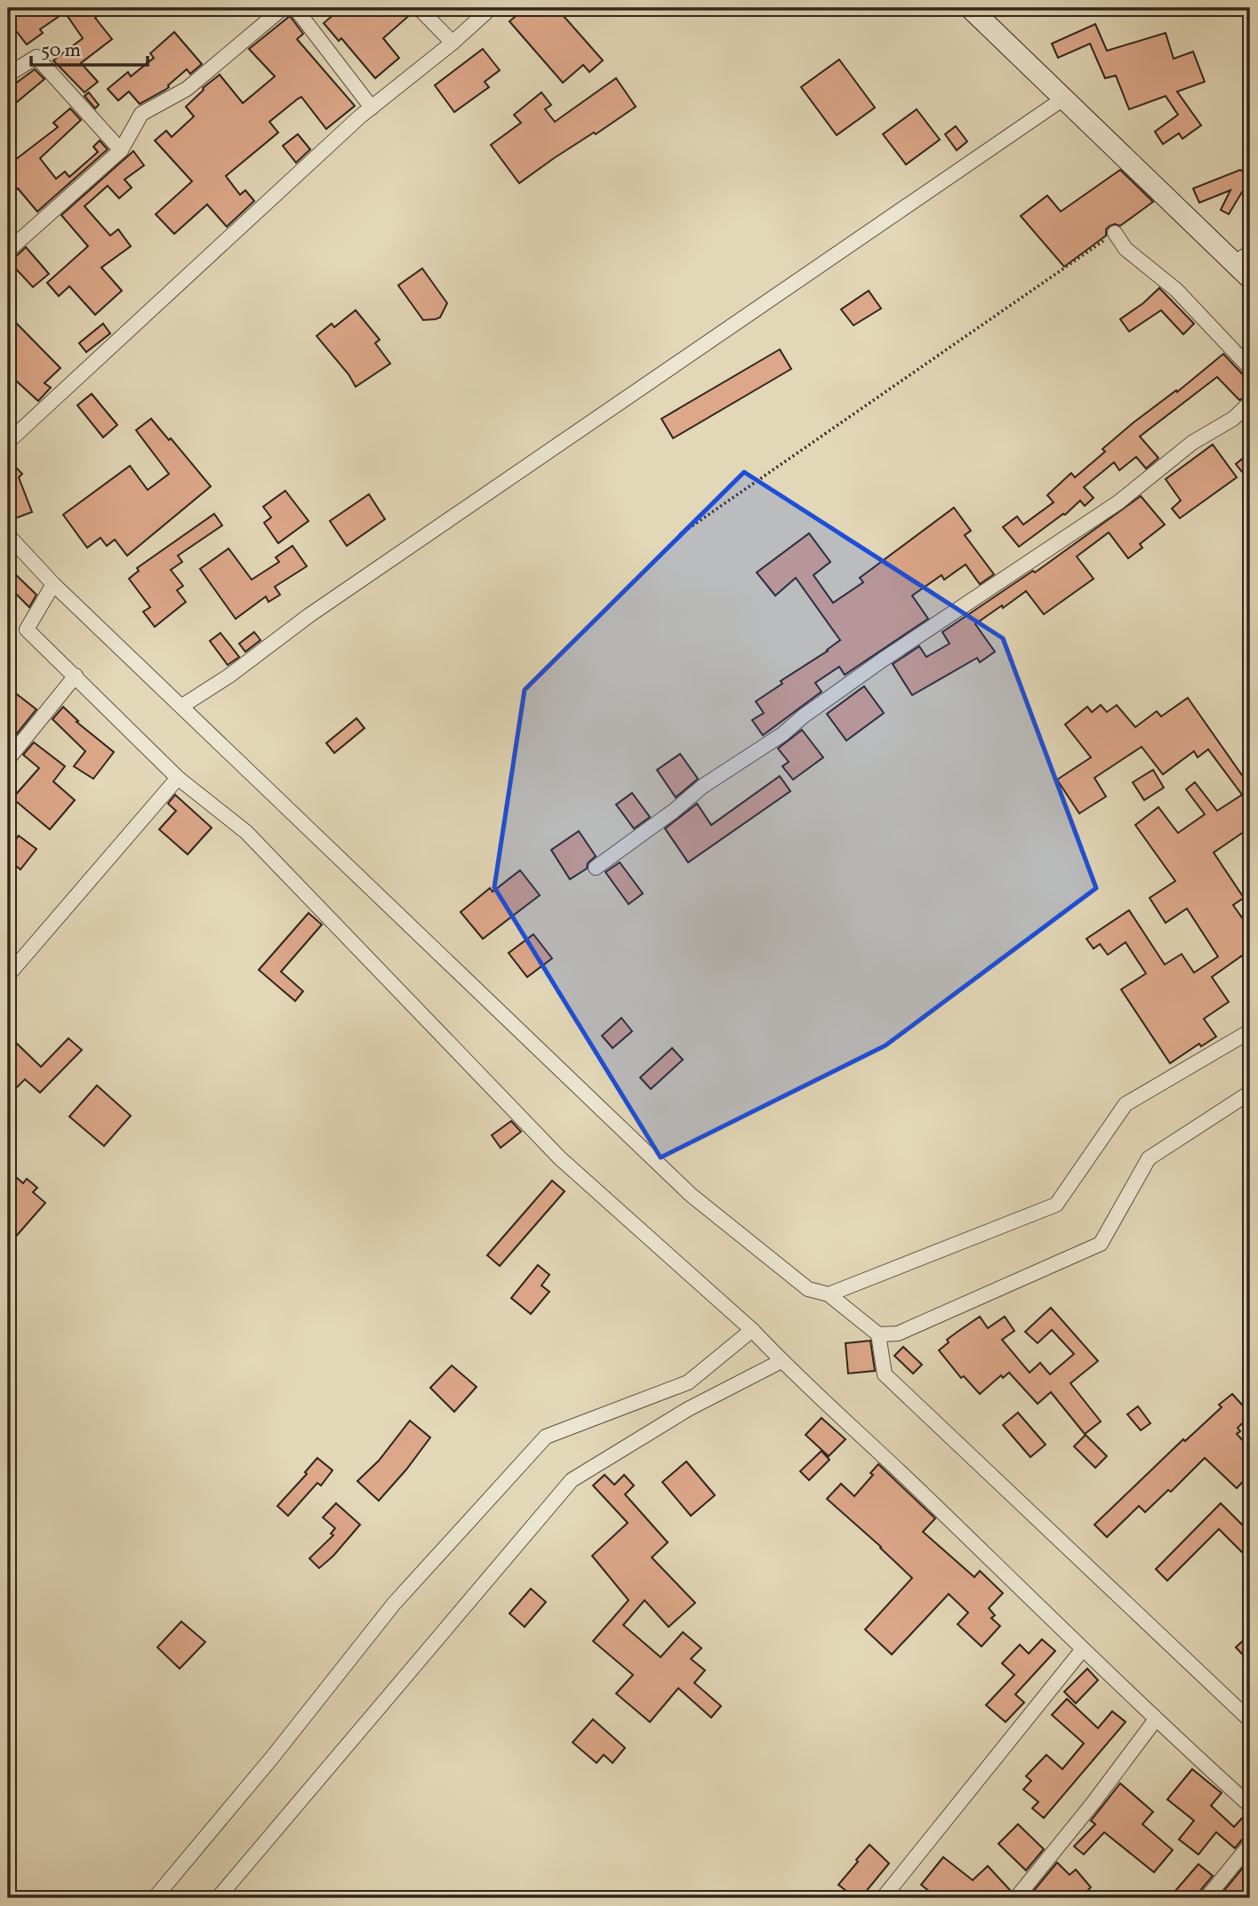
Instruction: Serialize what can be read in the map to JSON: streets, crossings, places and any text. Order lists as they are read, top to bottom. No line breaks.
{"scale_bar":"50 m"}
